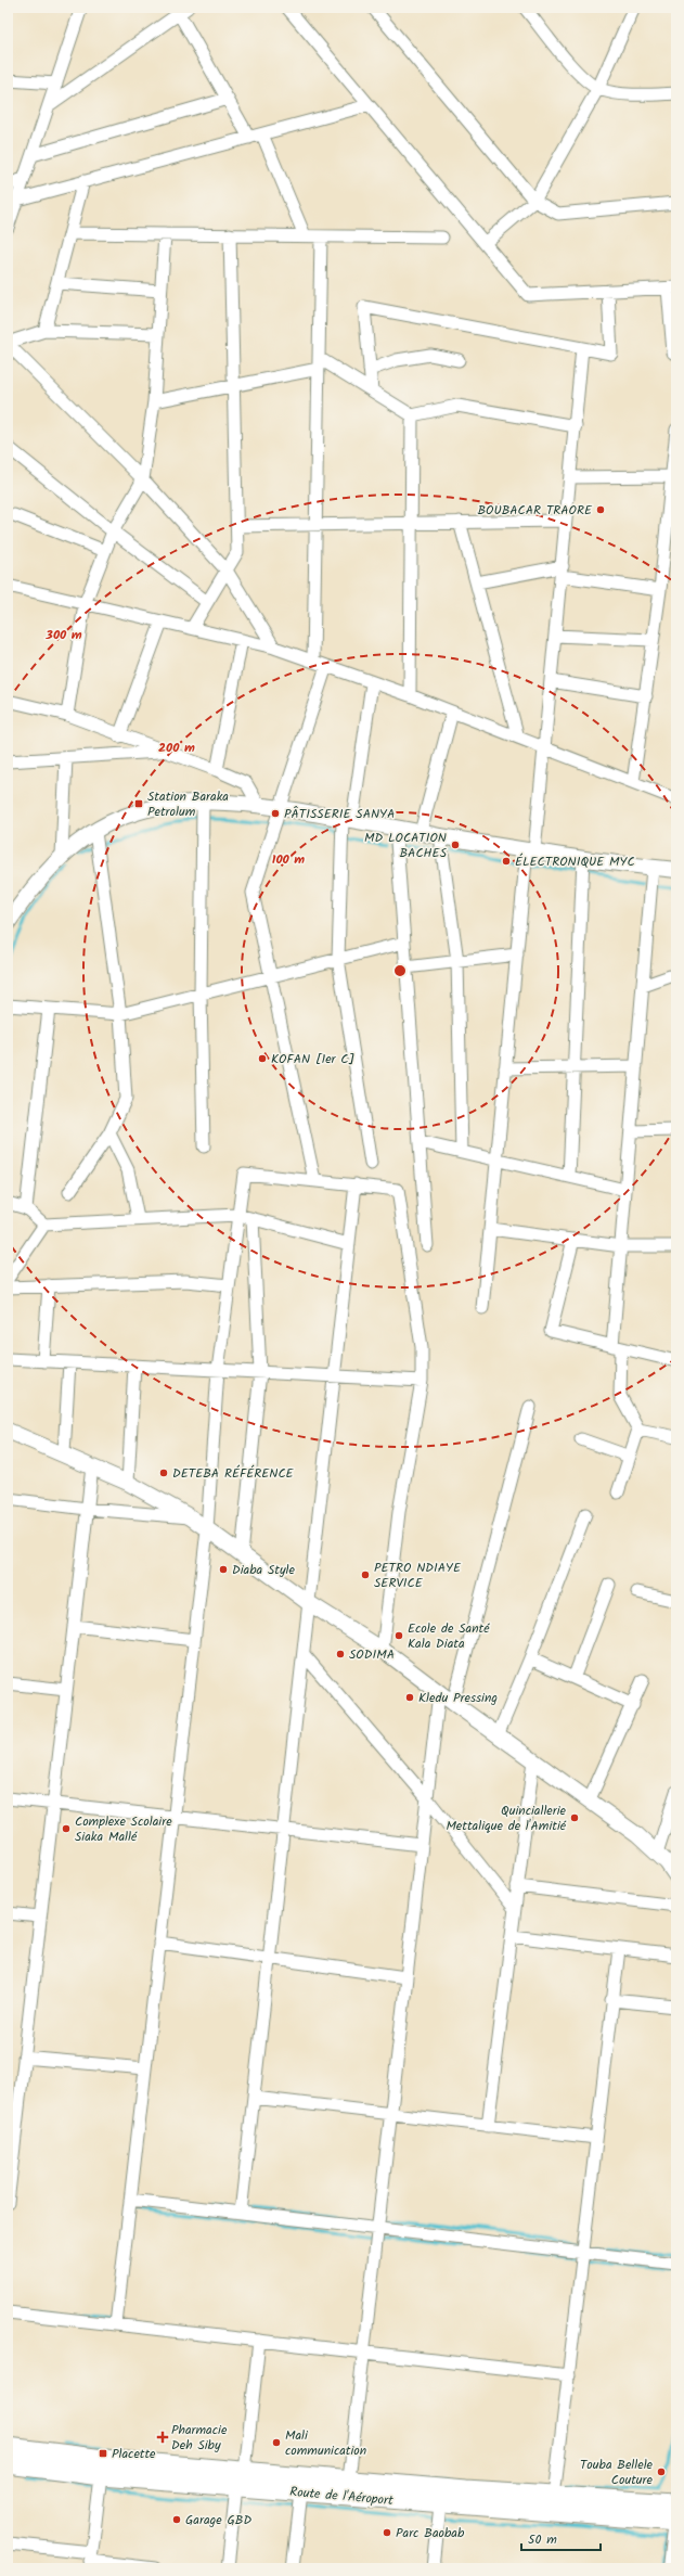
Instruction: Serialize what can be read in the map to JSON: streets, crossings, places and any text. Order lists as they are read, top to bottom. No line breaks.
{"streets":{"highway":["Route de l'Aéroport"]},"places":{"other":["BOUBACAR TRAORE","PÂTISSERIE SANYA","MD LOCATION BACHES","ÉLECTRONIQUE MYC","KOFAN [1er C]","DETEBA RÉFÉRENCE","Diaba Style","PETRO NDIAYE SERVICE","Ecole de Santé Kala Diata","SODIMA","Kledu Pressing","Quinciallerie Mettalique de l'Amitié","Complexe Scolaire Siaka Mallé","Mali communication","Touba Bellele Couture","Garage GBD","Parc Baobab"],"transit":["Station Baraka Petrolum","Placette"],"health":["Pharmacie Deh Siby"]},"scale_bar":"50 m","rings":["300 m","200 m","100 m"]}
